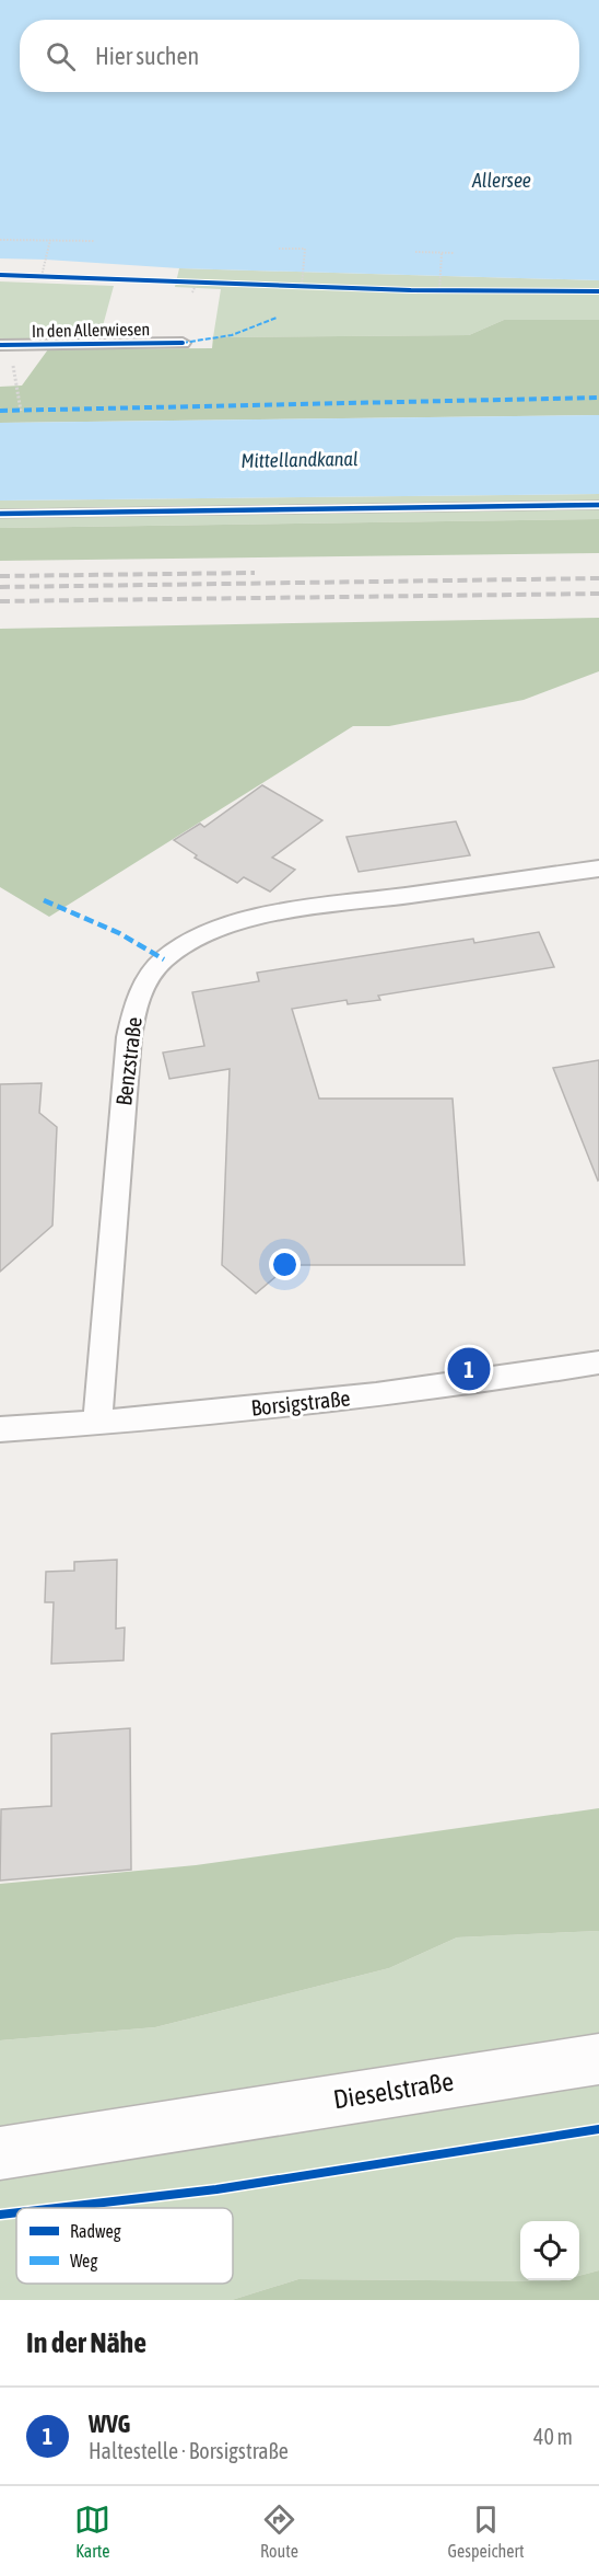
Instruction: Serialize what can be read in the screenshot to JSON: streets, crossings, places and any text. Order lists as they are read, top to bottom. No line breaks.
{"streets":{"main road":["Dieselstraße"],"street":["In den Allerwiesen","Benzstraße","Borsigstraße"]},"crossings":[["Benzstraße","Borsigstraße"]],"water":["Allersee","Mittellandkanal"],"legend":["Radweg","Weg"],"page":{"search":"Hier suchen","pins":"1","heading":"In der Nähe","list":[{"mark":"1","name":"WVG","note":"Haltestelle · Borsigstraße","value":"40 m"}],"nav":["Karte","Route","Gespeichert"]}}
